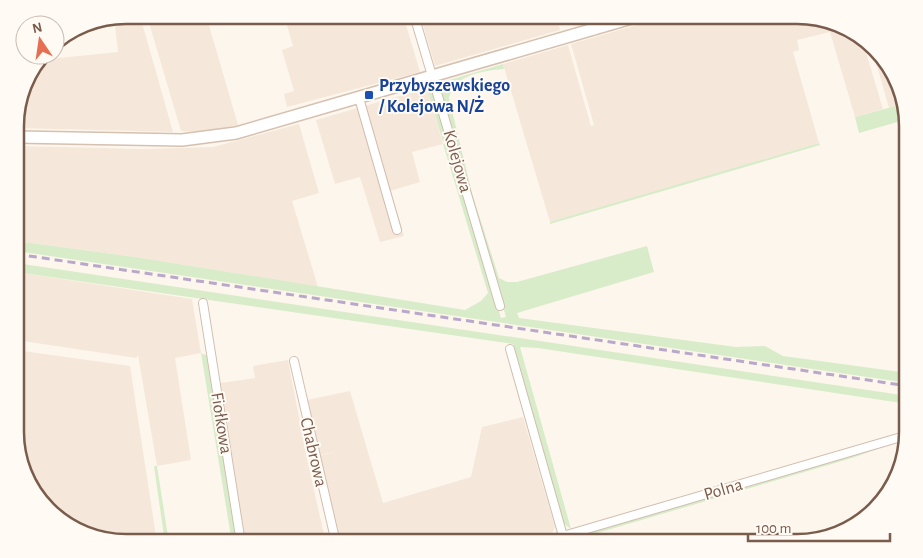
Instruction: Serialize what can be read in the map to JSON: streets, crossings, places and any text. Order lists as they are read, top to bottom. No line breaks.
{"streets":{"street":["Kolejowa","Fiołkowa","Chabrowa","Polna"]},"places":{"transit":["Przybyszewskiego / Kolejowa N/Ż"]},"scale_bar":"100 m","north":"top"}
